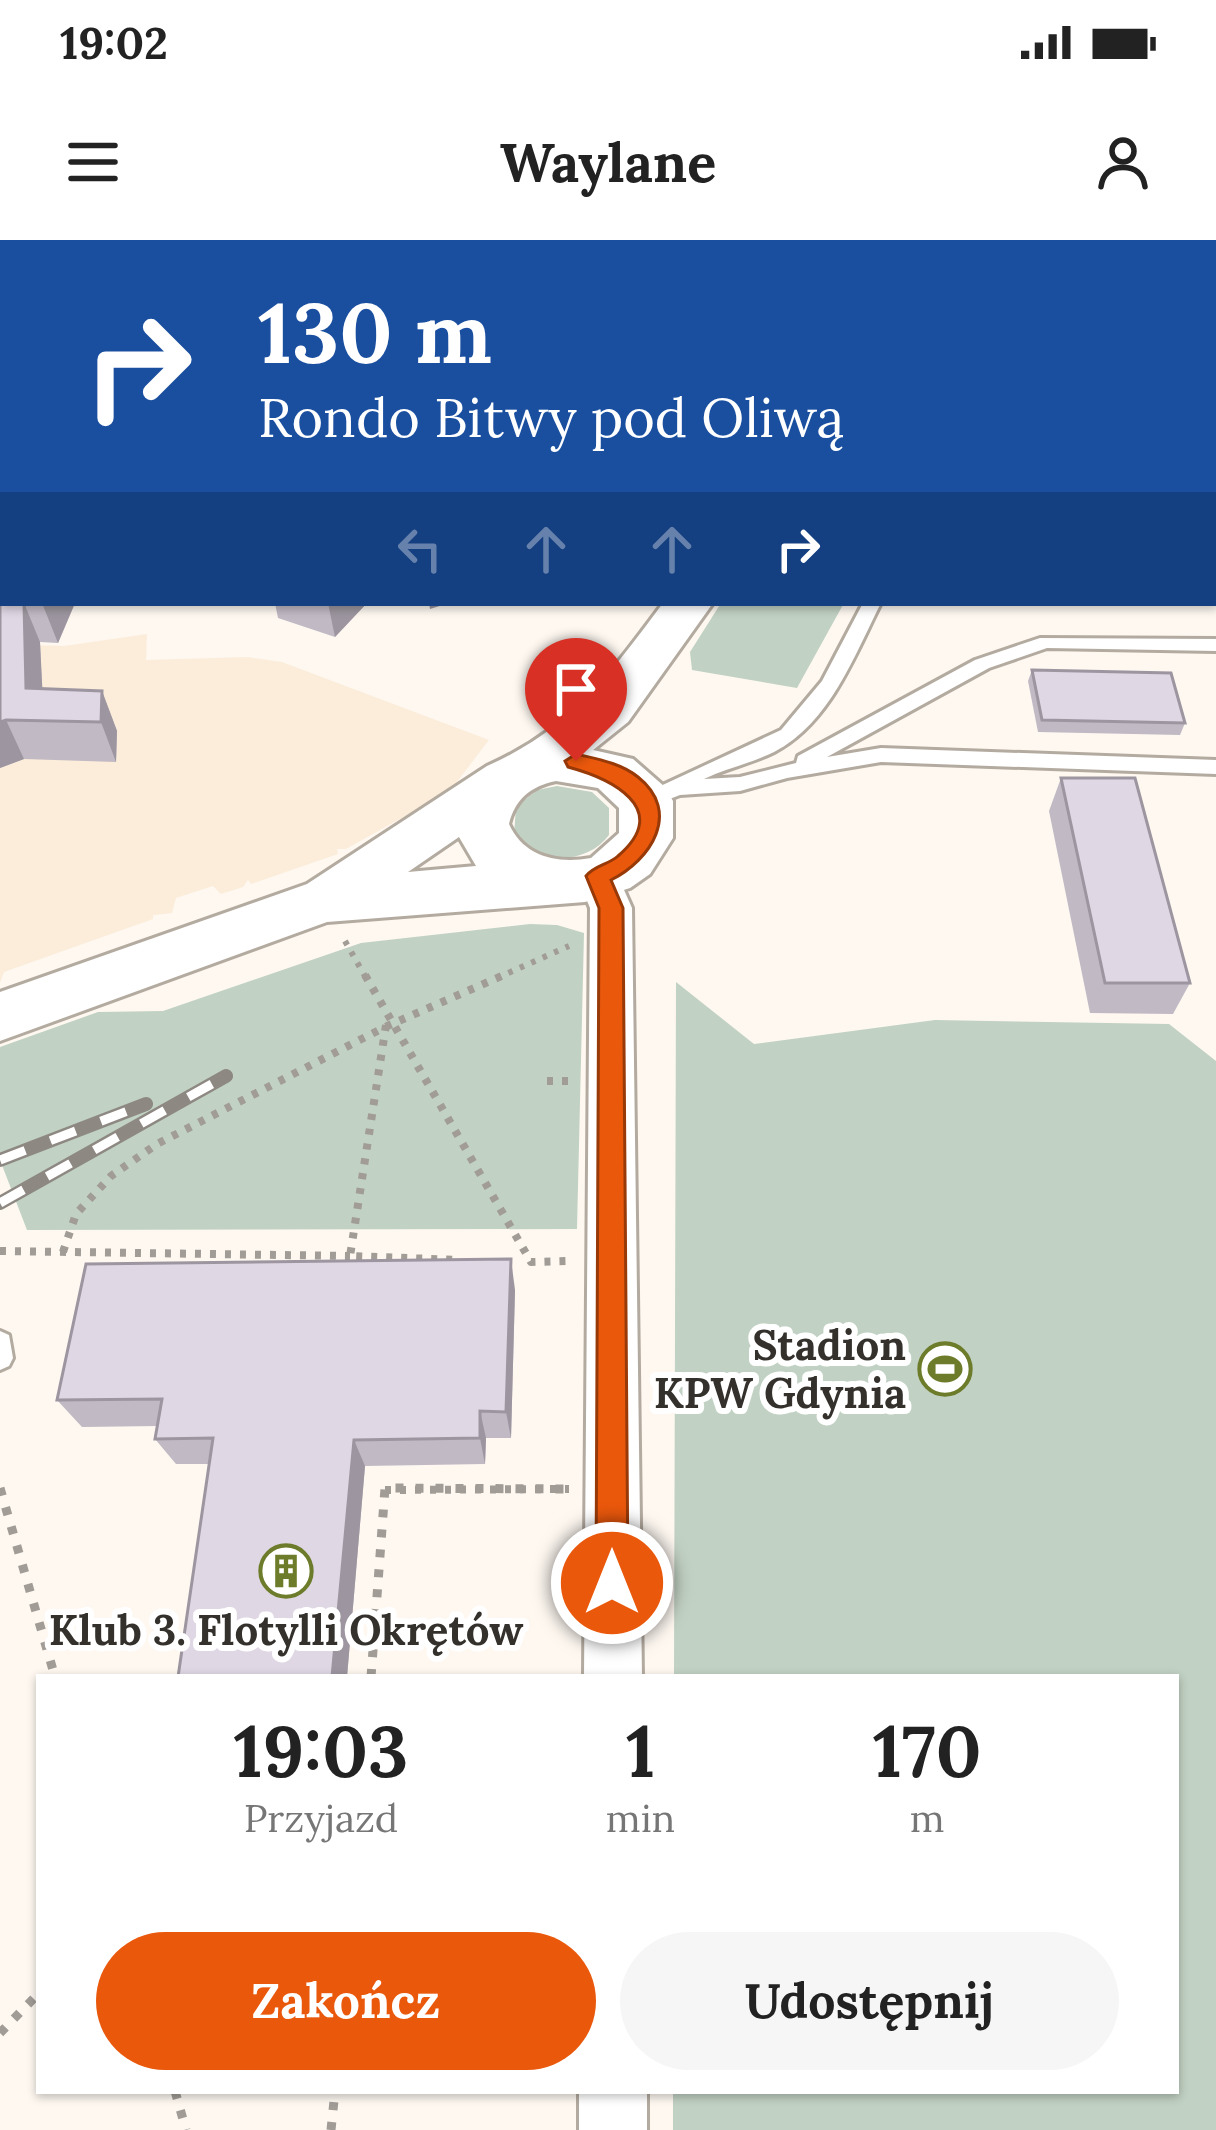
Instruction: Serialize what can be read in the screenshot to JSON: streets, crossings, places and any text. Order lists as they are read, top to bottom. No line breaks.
{"places":{"sports":["Stadion KPW Gdynia"],"building":["Klub 3. Flotylli Okrętów"]},"page":{"status":"19:02","header":"Waylane","turn":["130 m","Rondo Bitwy pod Oliwą"],"eta":["19:03","Przyjazd","1","min","170","m"],"buttons":["Zakończ","Udostępnij"]}}
